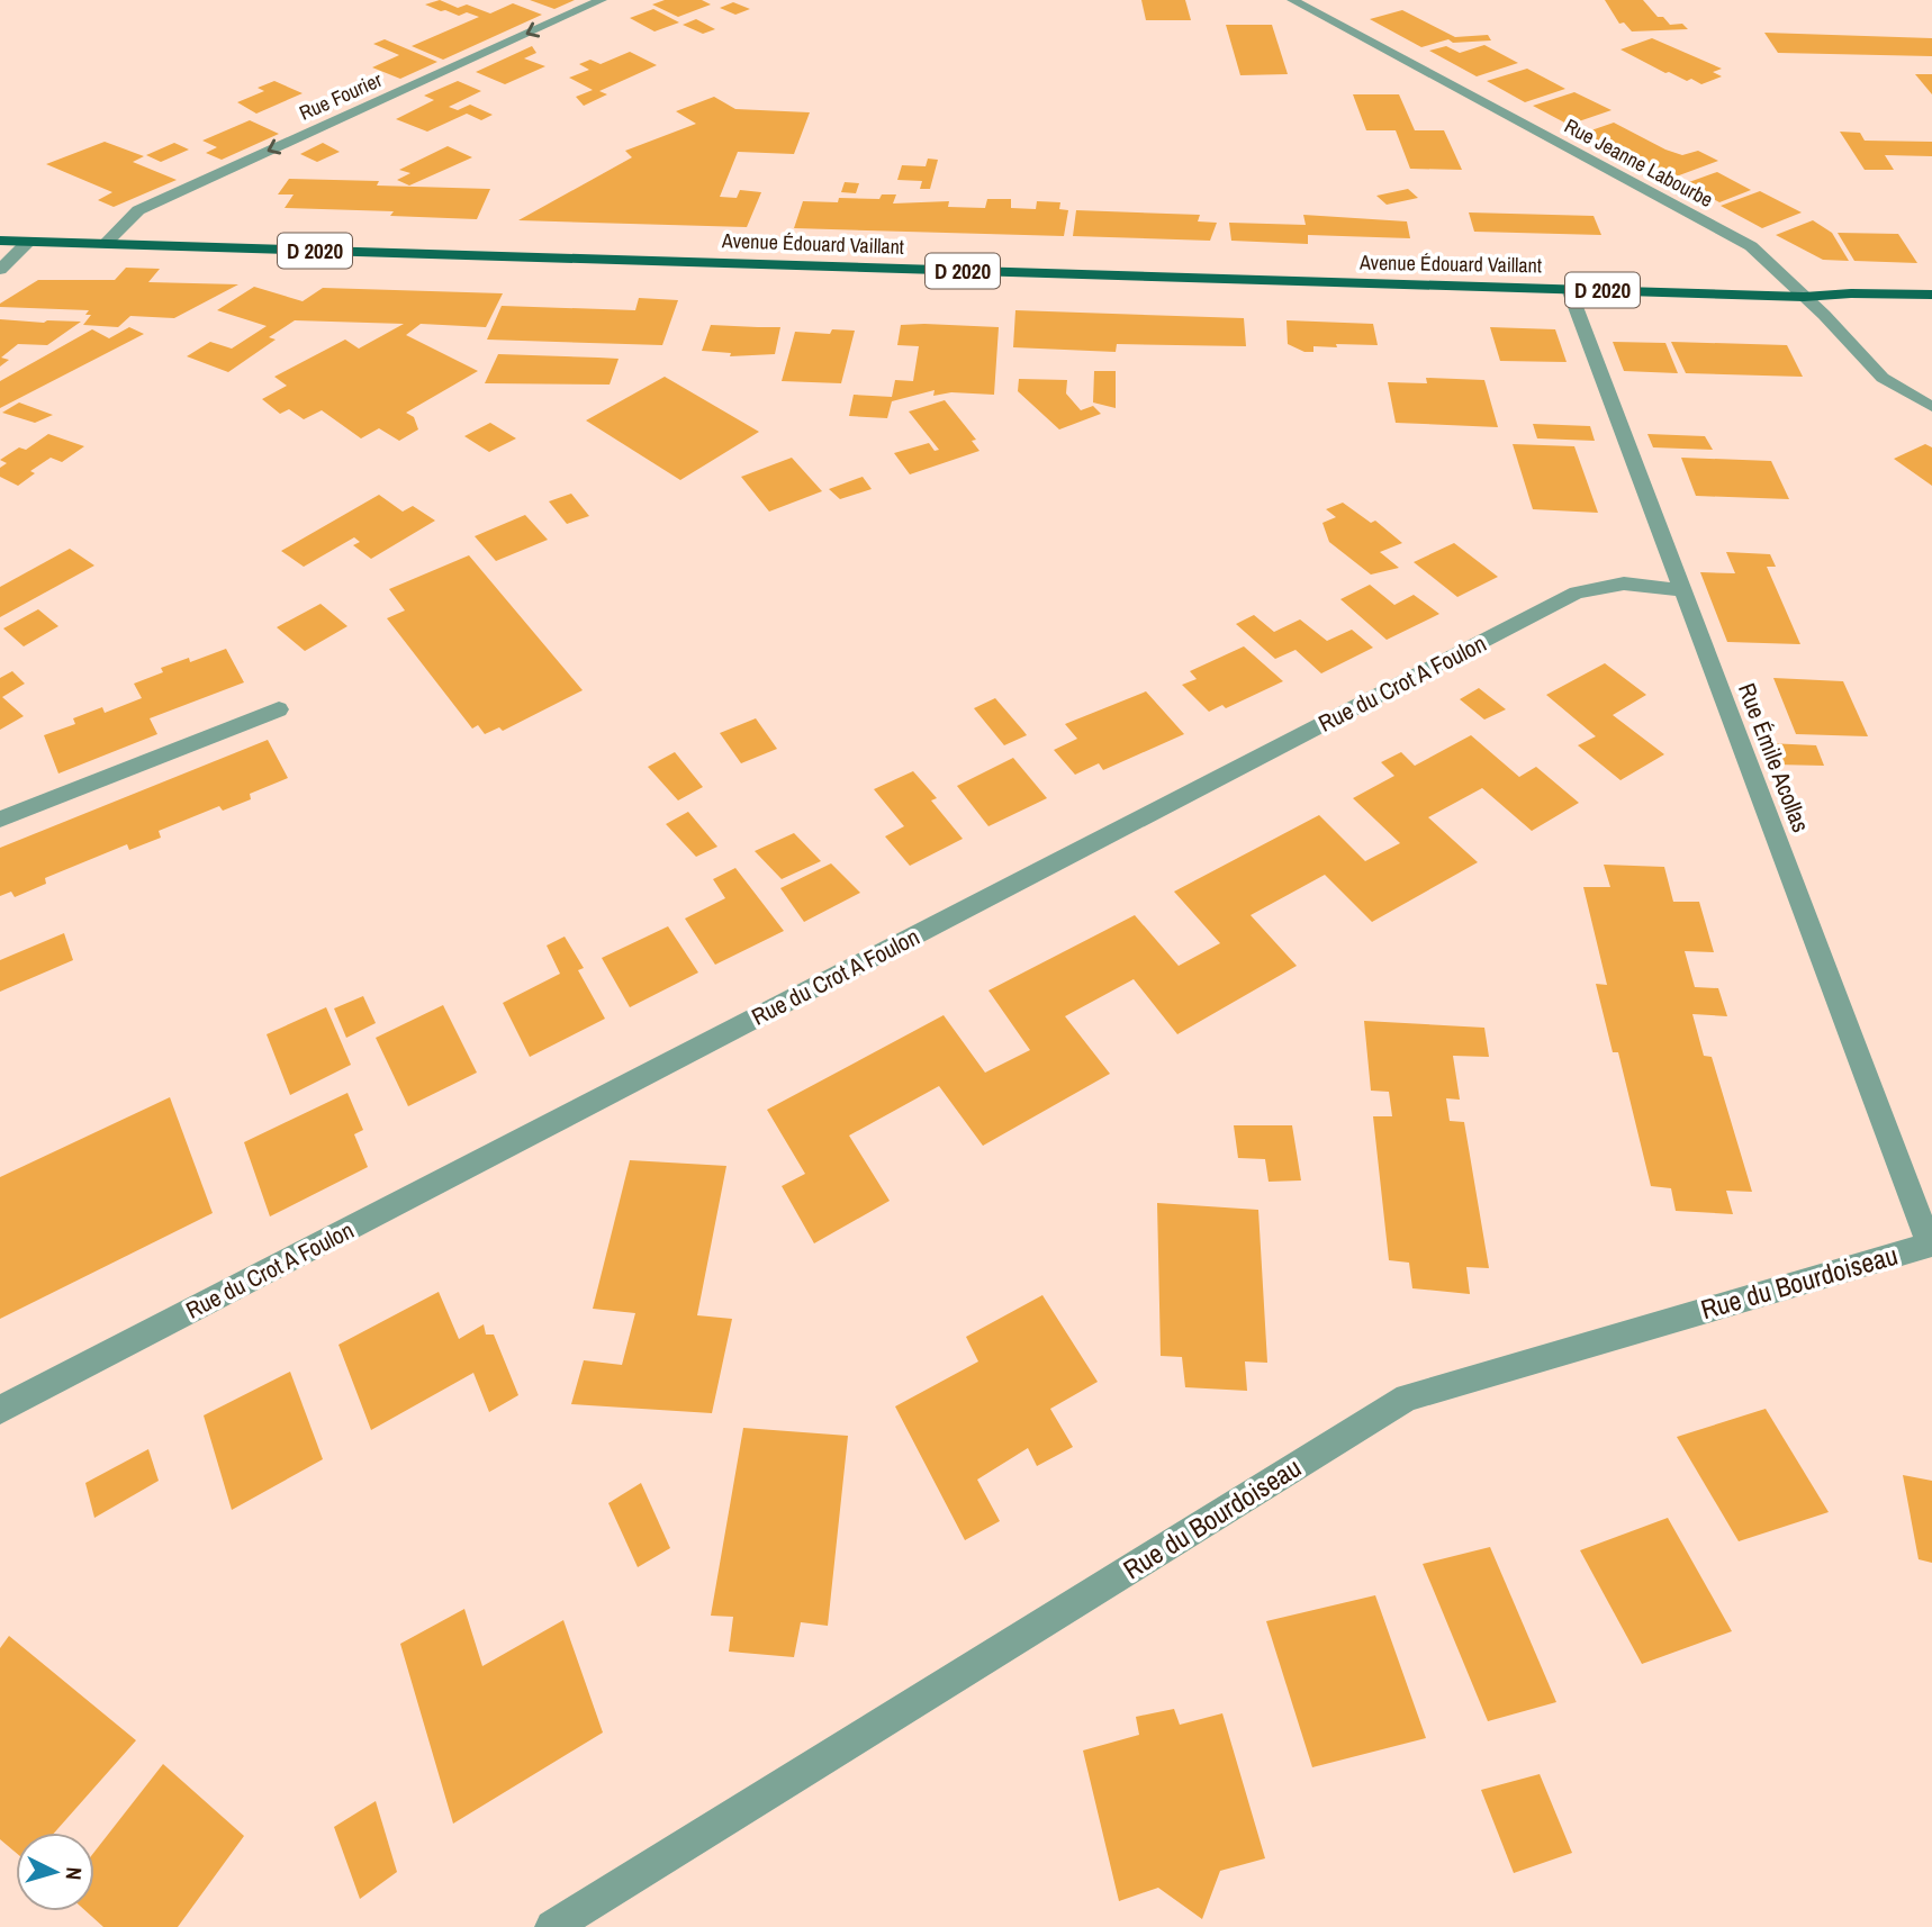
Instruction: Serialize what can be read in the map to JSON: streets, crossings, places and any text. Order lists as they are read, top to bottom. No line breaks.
{"streets":{"main road":["Avenue Édouard Vaillant","D 2020"],"street":["Rue Fourier","Rue Jeanne Labourbe","Rue du Crot A Foulon","Rue Émile Acollas","Rue du Bourdoiseau"]},"crossings":[["Rue Fourier","Avenue Édouard Vaillant"],["Rue Fourier","D 2020"],["Rue Jeanne Labourbe","Avenue Édouard Vaillant"],["Avenue Édouard Vaillant","D 2020"],["Avenue Édouard Vaillant","Rue Émile Acollas"],["Rue du Crot A Foulon","Rue Émile Acollas"],["Rue Émile Acollas","Rue du Bourdoiseau"]],"one_way":["Rue Fourier"],"north":"right"}
